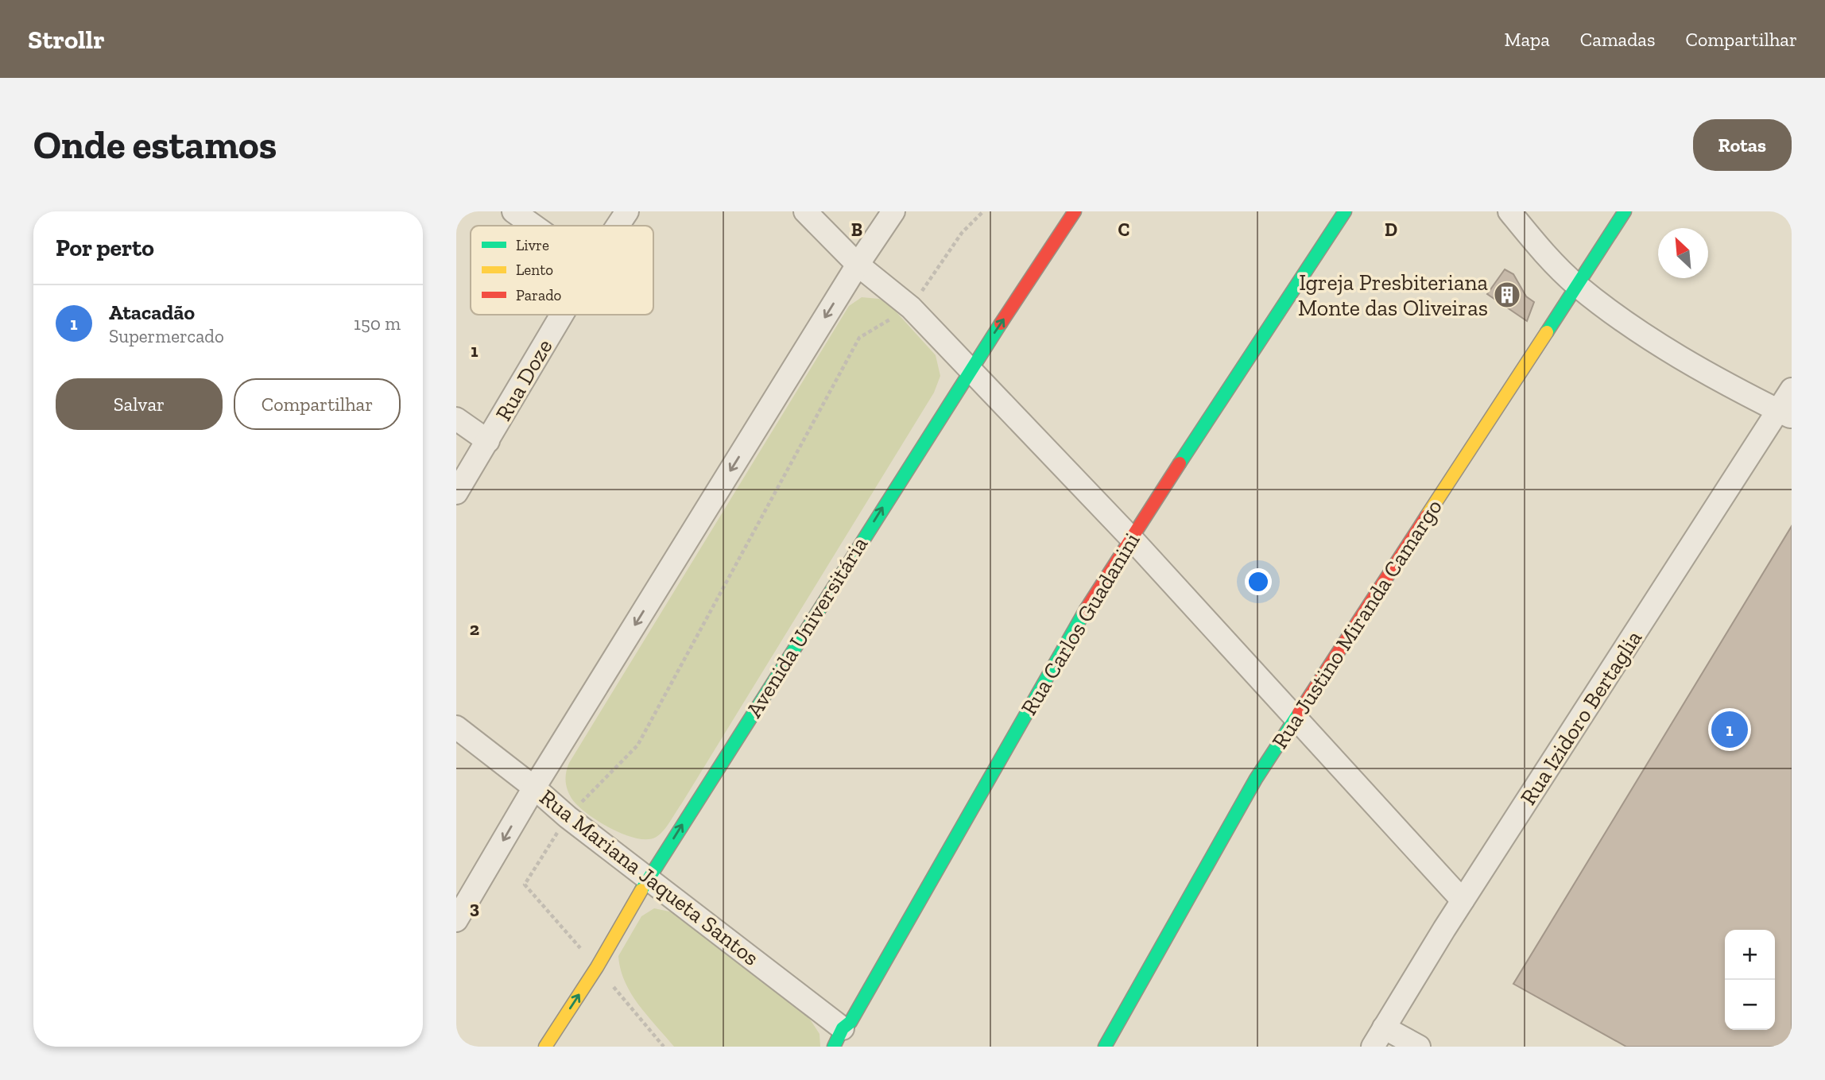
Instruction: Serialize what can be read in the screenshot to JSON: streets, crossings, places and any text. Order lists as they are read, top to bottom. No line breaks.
{"streets":{"street":["Rua Doze","Rua Carlos Guadanini","Rua Justino Miranda Camargo","Avenida Universitária","Rua Izidoro Bertaglia","Rua Mariana Jaqueta Santos"]},"crossings":[["Rua Carlos Guadanini","Rua Mariana Jaqueta Santos"],["Avenida Universitária","Rua Mariana Jaqueta Santos"]],"one_way":["Avenida Universitária"],"places":{"building":["Igreja Presbiteriana Monte das Oliveiras"]},"legend":["Livre","Lento","Parado"],"north":"top left","page":{"header":"Strollr","nav":["Mapa","Camadas","Compartilhar"],"buttons":["Rotas",["Salvar","Compartilhar"]],"title":"Onde estamos","heading":"Por perto","list":[{"mark":"1","name":"Atacadão","note":"Supermercado","value":"150 m"}],"pins":"1","map_buttons":["+","−"]},"grid":{"columns":["B","C","D"],"rows":["1","2","3"]}}
